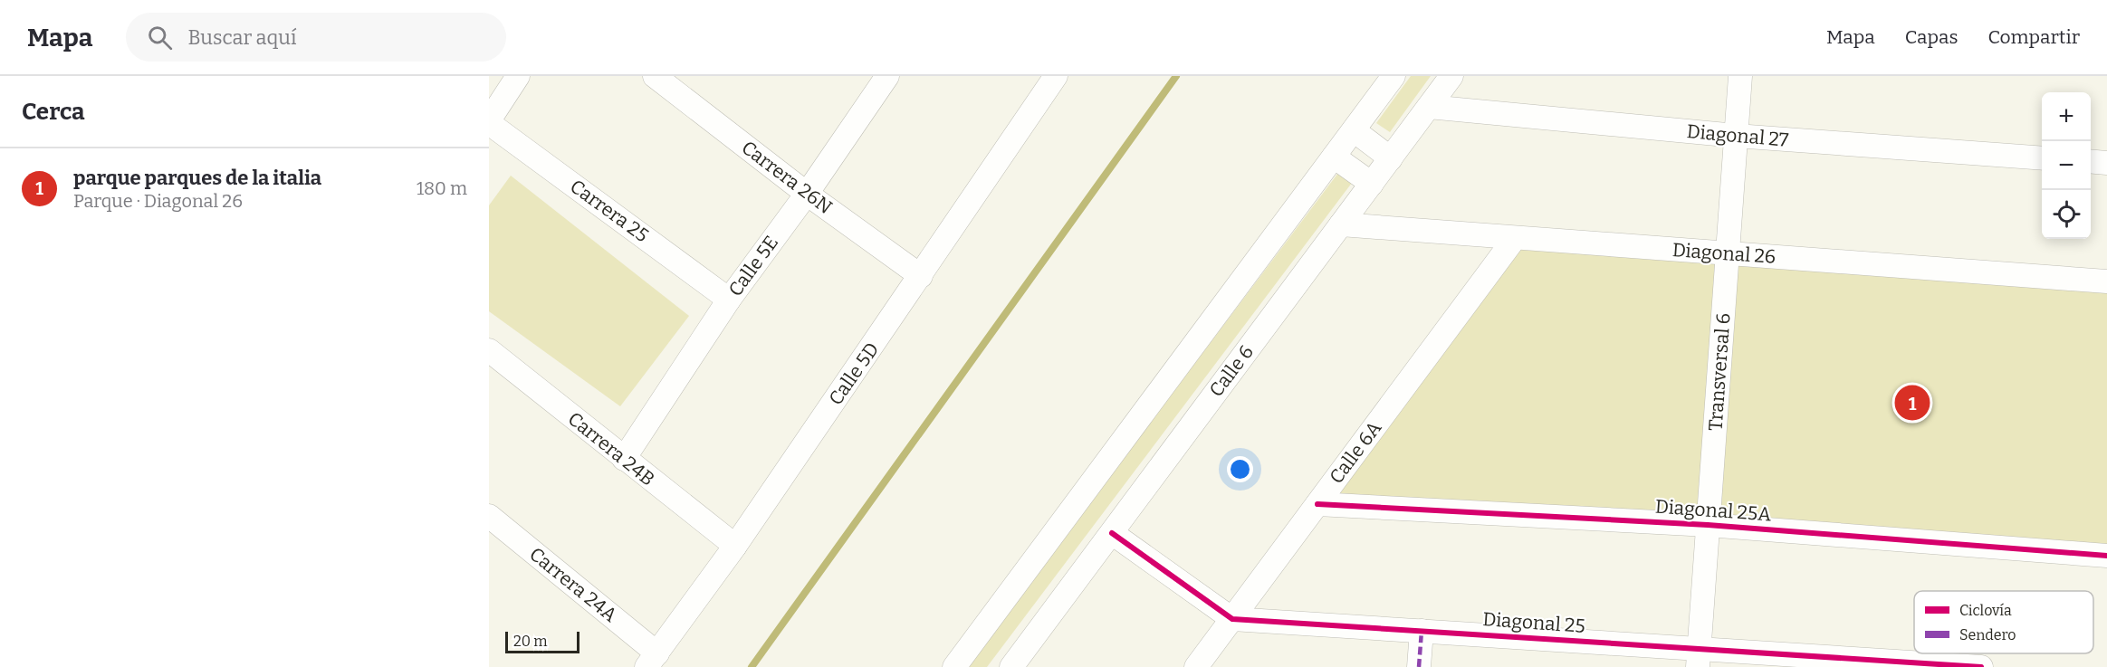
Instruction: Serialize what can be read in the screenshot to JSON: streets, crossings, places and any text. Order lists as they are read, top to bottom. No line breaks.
{"streets":{"street":["Diagonal 27","Carrera 26N","Carrera 25","Diagonal 26","Calle 5E","Calle 6","Transversal 6","Calle 5D","Carrera 24B","Calle 6A","Diagonal 25A","Carrera 24A","Diagonal 25"]},"crossings":[["Diagonal 27","Calle 6"],["Diagonal 27","Transversal 6"],["Carrera 26N","Calle 5E"],["Carrera 26N","Calle 5D"],["Carrera 25","Calle 5E"],["Diagonal 26","Calle 6"],["Diagonal 26","Transversal 6"],["Diagonal 26","Calle 6A"],["Calle 5E","Carrera 24B"],["Transversal 6","Diagonal 25A"],["Transversal 6","Diagonal 25"],["Calle 5D","Carrera 24B"],["Calle 5D","Carrera 24A"],["Calle 6A","Diagonal 25A"],["Calle 6A","Diagonal 25"]],"legend":["Ciclovía","Sendero"],"scale_bar":"20 m","page":{"header":"Mapa","search":"Buscar aquí","nav":["Mapa","Capas","Compartir"],"heading":"Cerca","map_buttons":["+","−"],"list":[{"mark":"1","name":"parque parques de la italia","note":"Parque · Diagonal 26","value":"180 m"}],"pins":"1","scale":"20 m"}}
